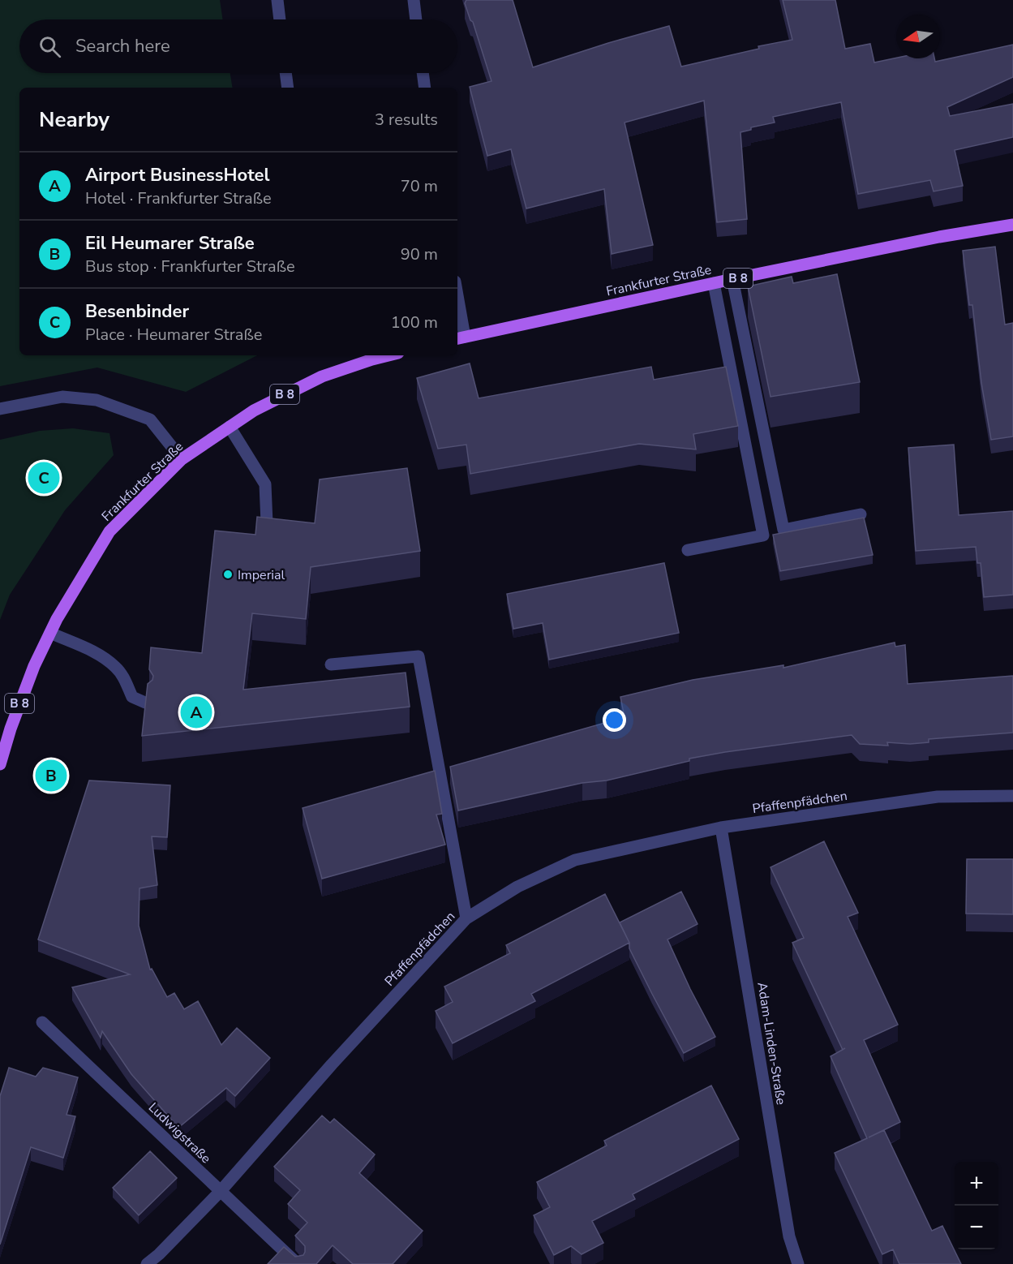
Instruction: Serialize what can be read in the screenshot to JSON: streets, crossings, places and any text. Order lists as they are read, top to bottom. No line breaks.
{"streets":{"main road":["B 8","Frankfurter Straße"],"street":["Pfaffenpfädchen","Adam-Linden-Straße","Ludwigstraße"]},"crossings":[["Pfaffenpfädchen","Adam-Linden-Straße"],["Pfaffenpfädchen","Ludwigstraße"]],"places":["Imperial"],"north":"left","page":{"search":"Search here","heading":["Nearby","3 results"],"list":[{"mark":"A","name":"Airport BusinessHotel","note":"Hotel · Frankfurter Straße","value":"70 m"},{"mark":"B","name":"Eil Heumarer Straße","note":"Bus stop · Frankfurter Straße","value":"90 m"},{"mark":"C","name":"Besenbinder","note":"Place · Heumarer Straße","value":"100 m"}],"pins":["C","A","B"],"map_buttons":["+","−"]}}
